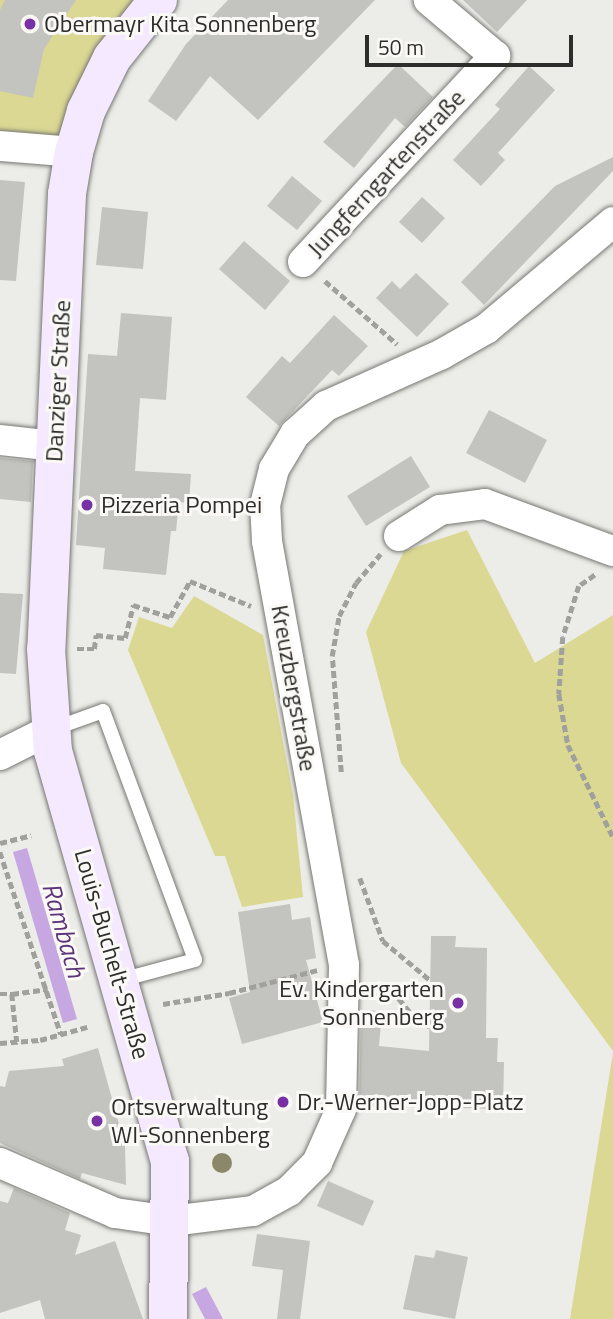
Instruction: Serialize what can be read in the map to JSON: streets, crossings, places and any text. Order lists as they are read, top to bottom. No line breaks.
{"streets":{"main road":["Danziger Straße","Louis-Buchelt-Straße"],"street":["Jungferngartenstraße","Kreuzbergstraße"]},"crossings":[["Danziger Straße","Louis-Buchelt-Straße"],["Kreuzbergstraße","Louis-Buchelt-Straße"]],"water":["Rambach"],"places":["Obermayr Kita Sonnenberg","Pizzeria Pompei","Ev. Kindergarten Sonnenberg","Dr.-Werner-Jopp-Platz","Ortsverwaltung WI-Sonnenberg"],"scale_bar":"50 m"}
